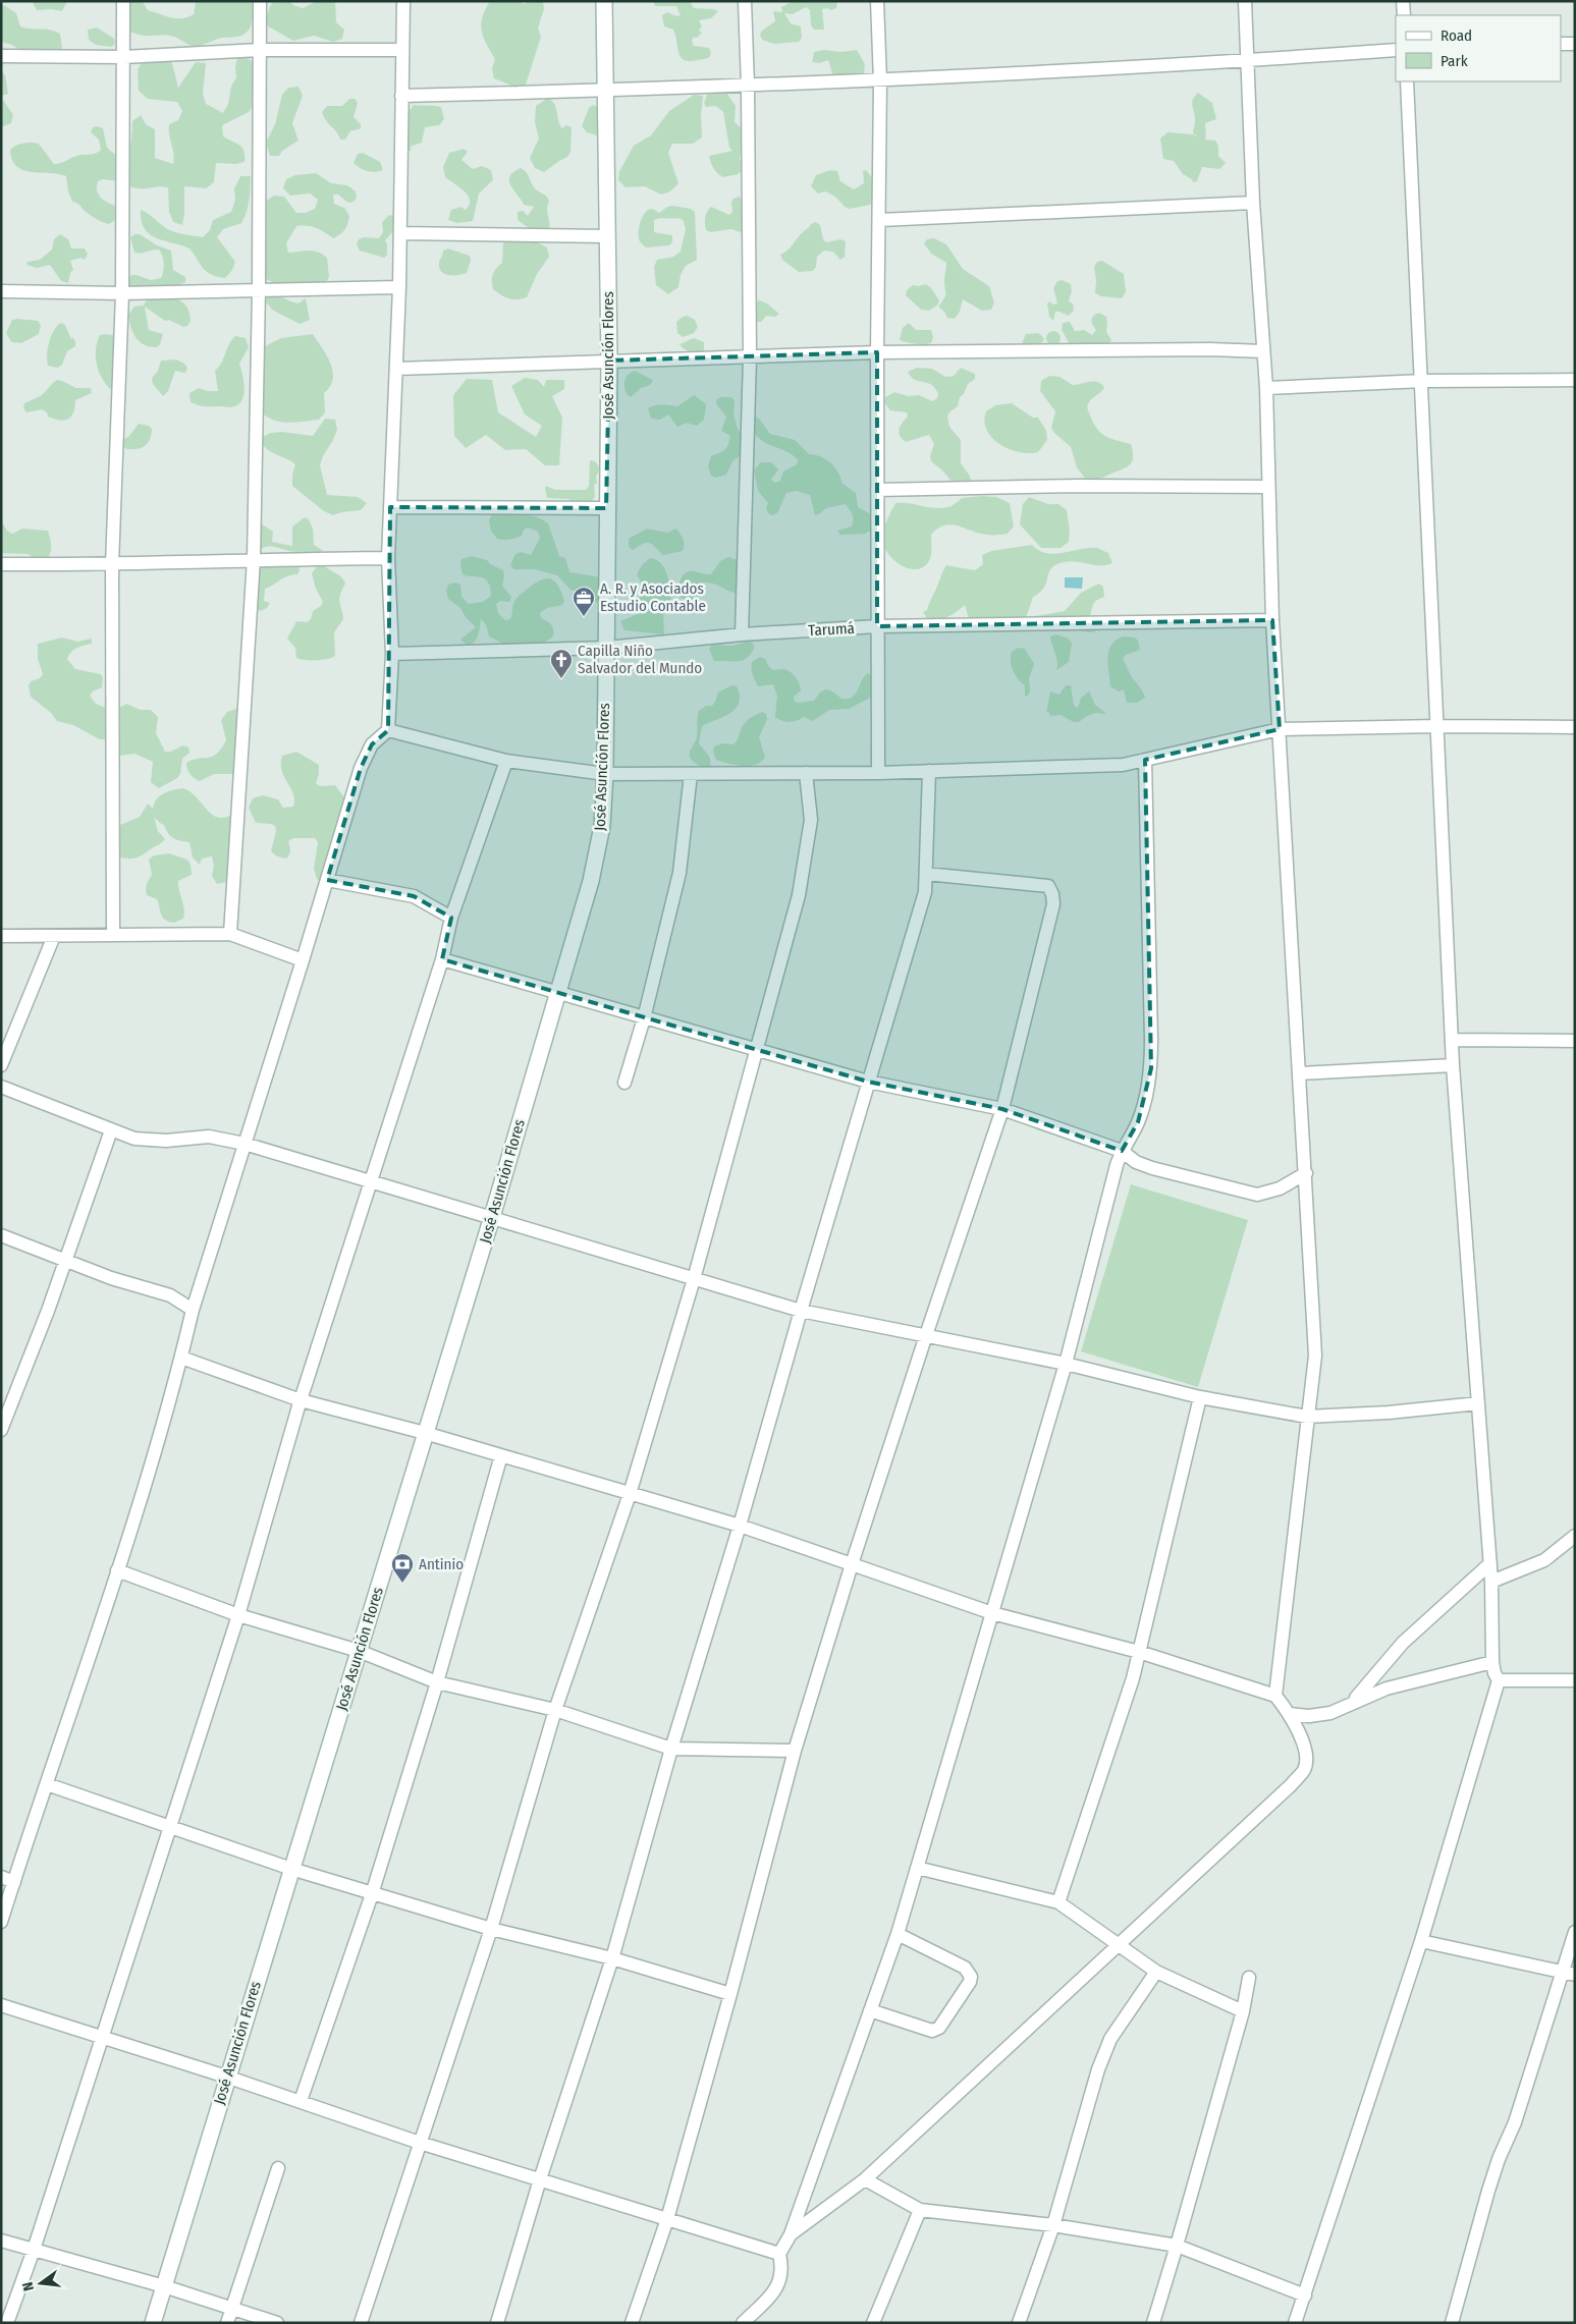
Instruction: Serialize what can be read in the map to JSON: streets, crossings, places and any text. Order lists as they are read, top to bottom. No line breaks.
{"streets":{"street":["José Asunción Flores","Tarumá"]},"crossings":[["José Asunción Flores","Tarumá"]],"places":{"office":["A. R. y Asociados Estudio Contable"],"church":["Capilla Niño Salvador del Mundo"],"bank":["Antinio"]},"legend":["Road","Park"],"north":"left"}
